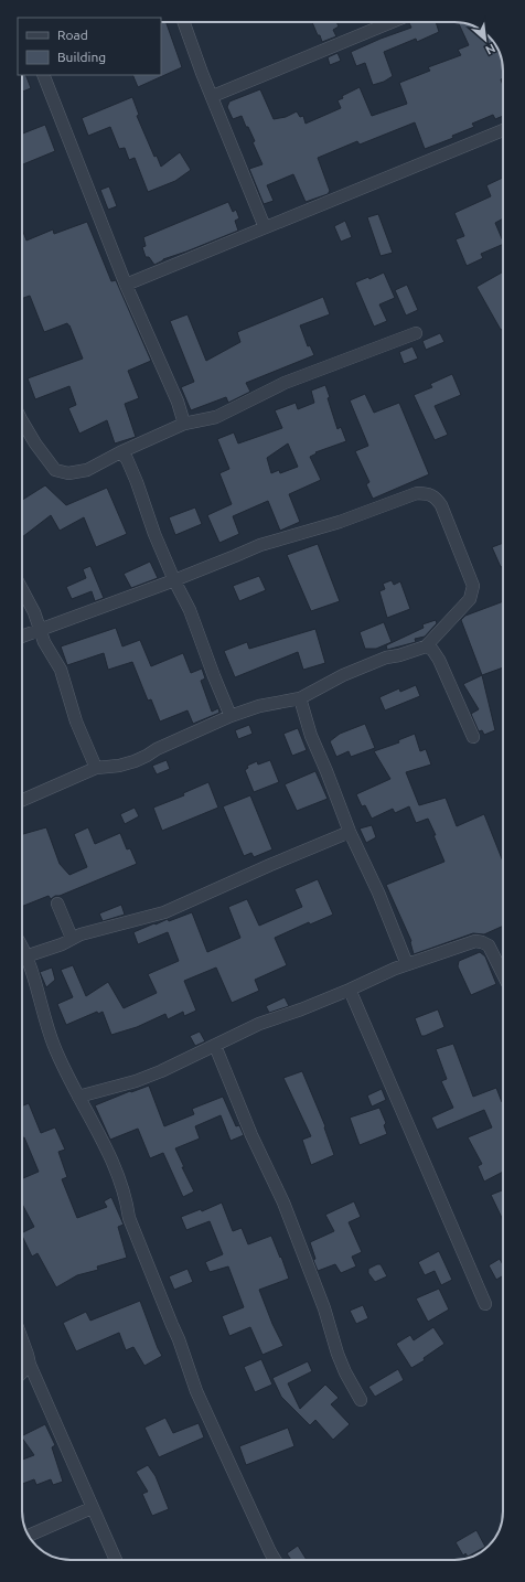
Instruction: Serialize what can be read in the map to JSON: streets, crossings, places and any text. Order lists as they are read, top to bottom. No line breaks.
{"legend":["Road","Building"],"north":"bottom right"}
